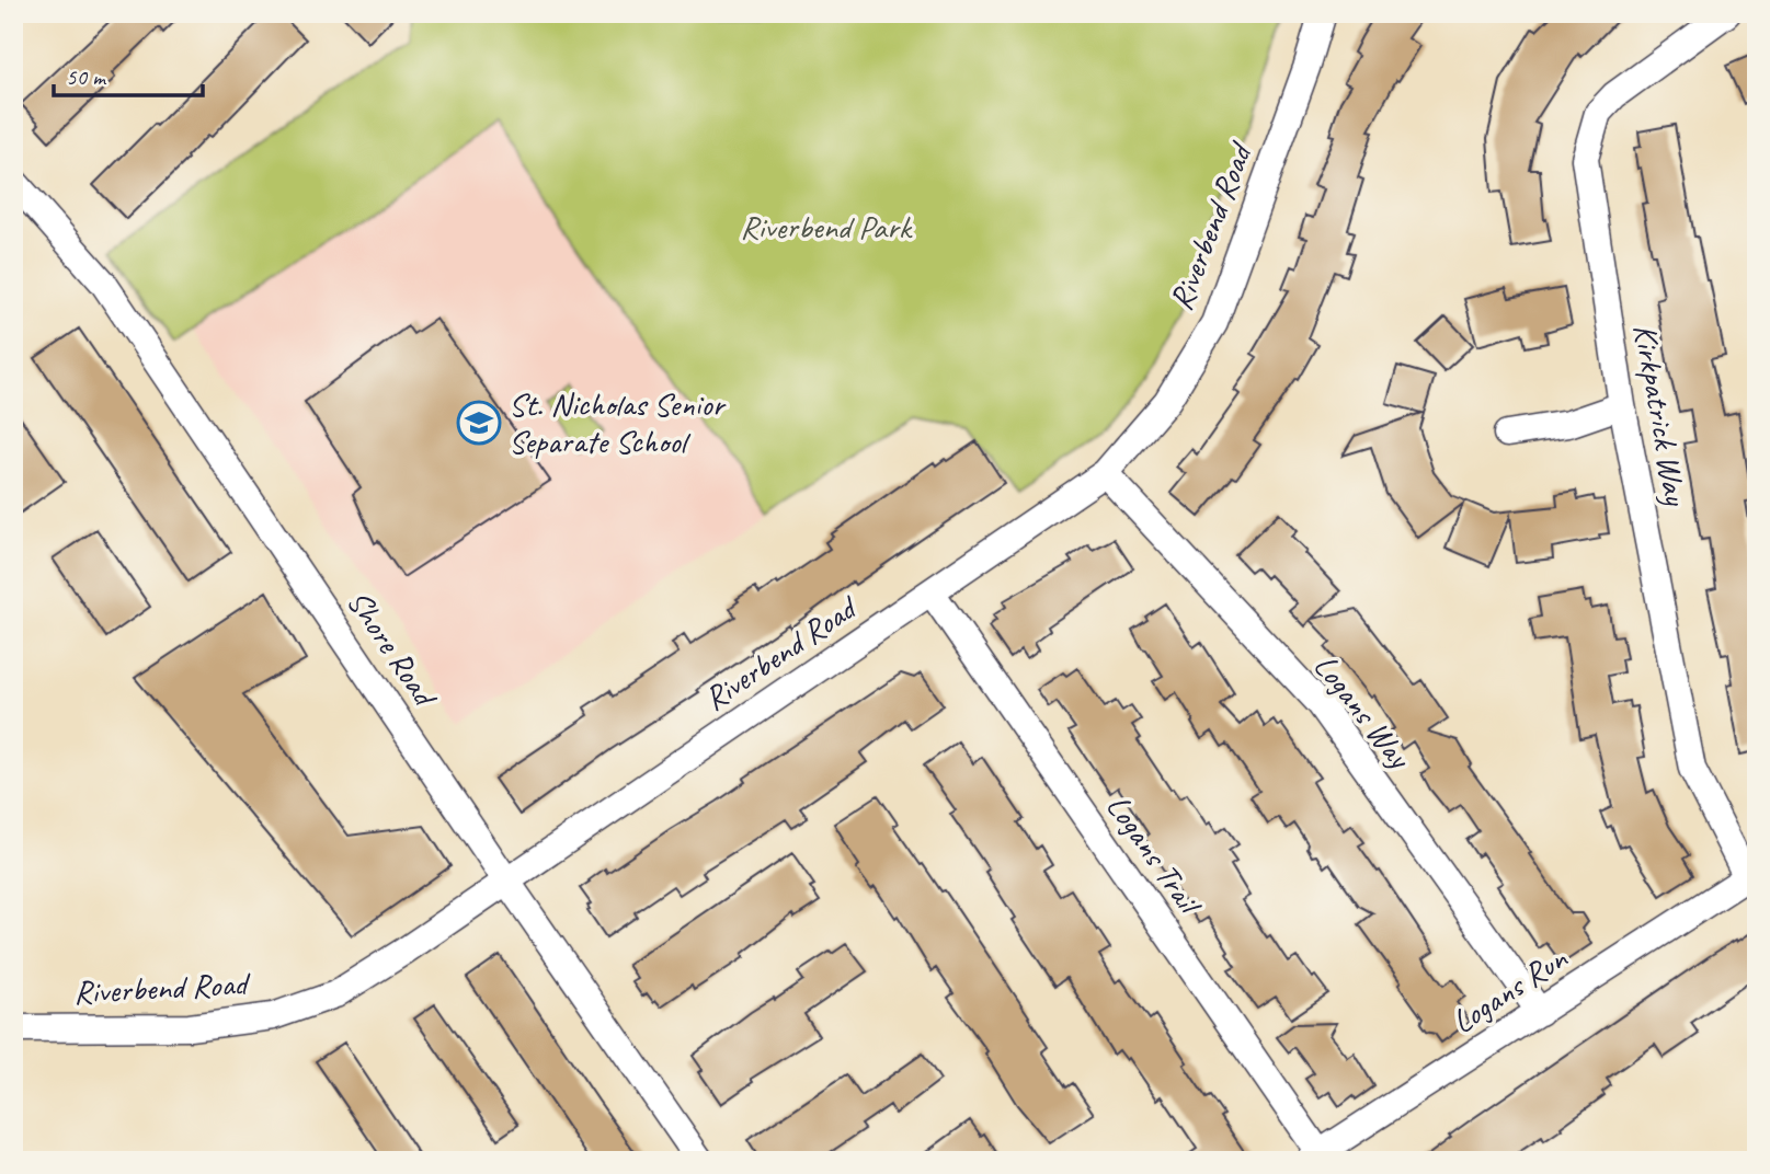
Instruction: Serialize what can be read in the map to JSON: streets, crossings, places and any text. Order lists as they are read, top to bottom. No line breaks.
{"streets":{"street":["Riverbend Road","Kirkpatrick Way","Shore Road","Logans Way","Logans Trail","Logans Run"]},"crossings":[["Riverbend Road","Shore Road"],["Riverbend Road","Logans Way"],["Riverbend Road","Logans Trail"],["Kirkpatrick Way","Logans Run"],["Logans Way","Logans Run"],["Logans Trail","Logans Run"]],"parks":["Riverbend Park"],"places":{"school or university":["St. Nicholas Senior Separate School"]},"scale_bar":"50 m"}
